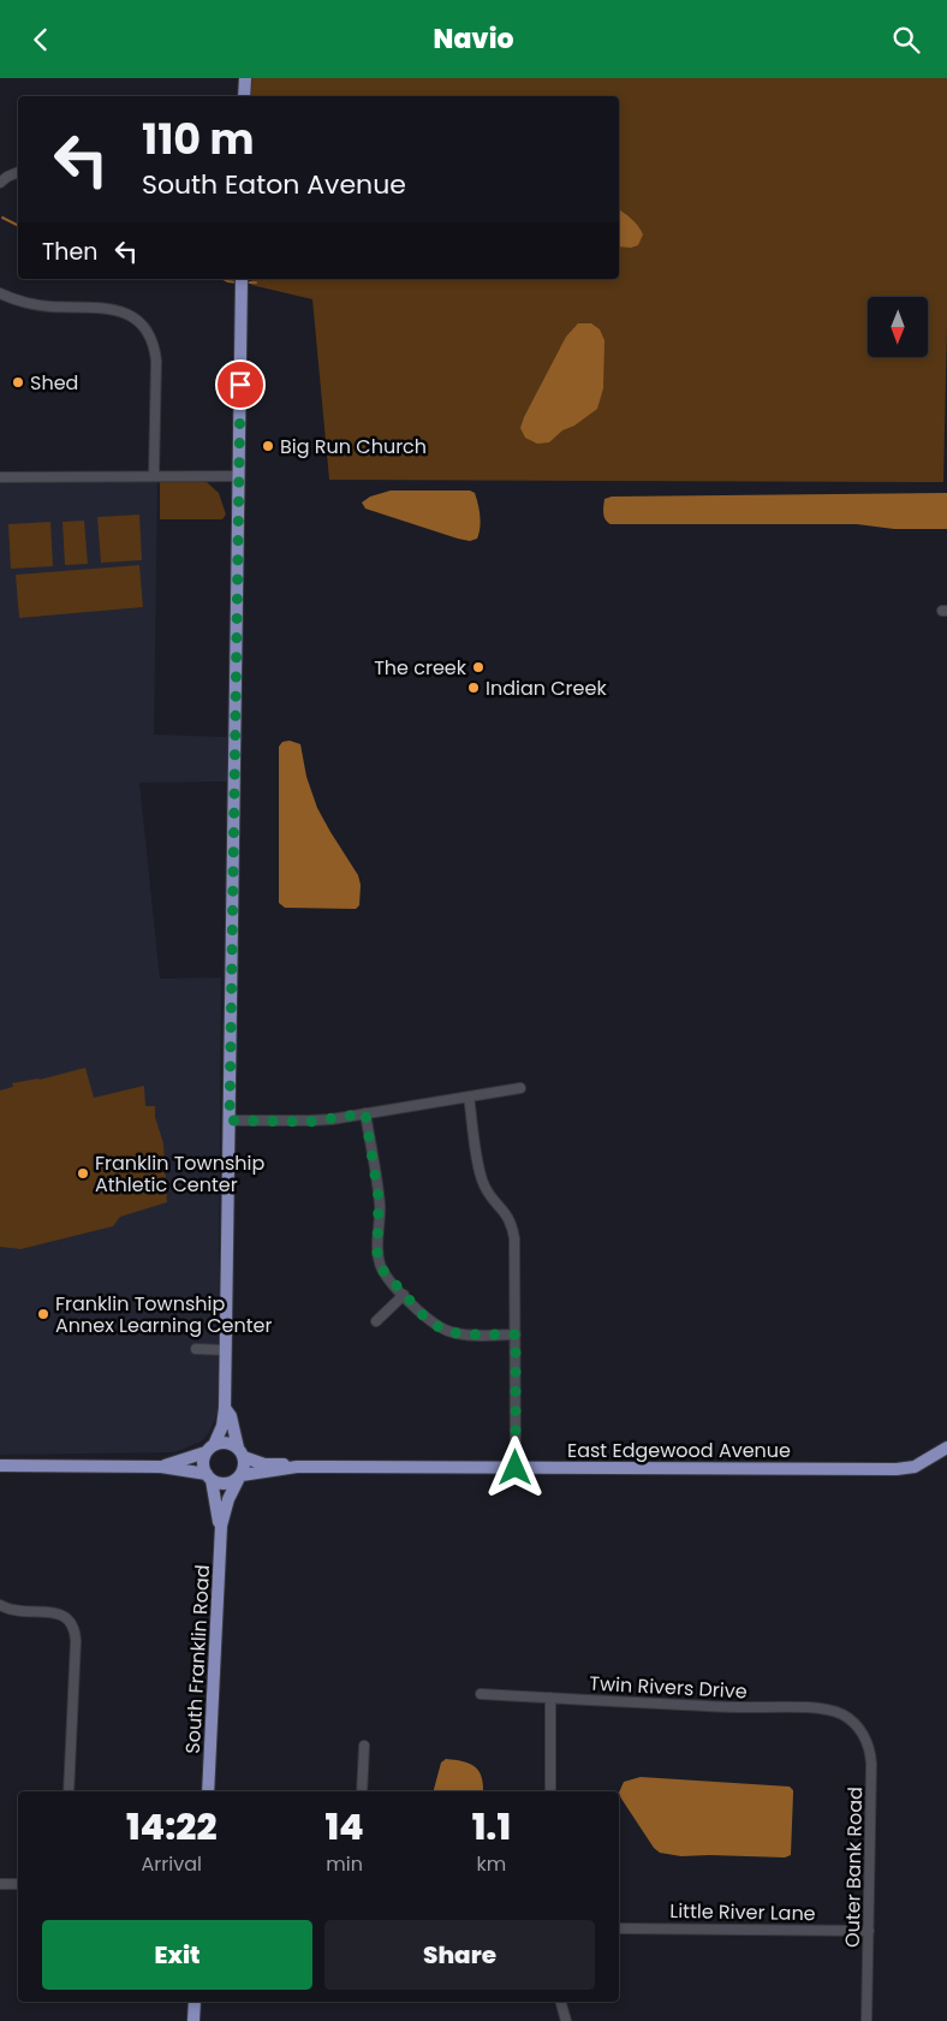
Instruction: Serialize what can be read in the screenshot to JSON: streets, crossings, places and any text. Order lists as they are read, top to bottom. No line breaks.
{"streets":{"main road":["East Edgewood Avenue","South Franklin Road"],"street":["Twin Rivers Drive","Outer Bank Road","Little River Lane"]},"crossings":[["Twin Rivers Drive","Outer Bank Road"],["Outer Bank Road","Little River Lane"]],"places":["Shed","Big Run Church","The creek","Indian Creek","Franklin Township Athletic Center","Franklin Township Annex Learning Center"],"north":"bottom","page":{"header":"Navio","turn":["110 m","South Eaton Avenue"],"then":"Then","eta":["14:22","Arrival","14","min","1.1","km"],"buttons":["Exit","Share"]}}
